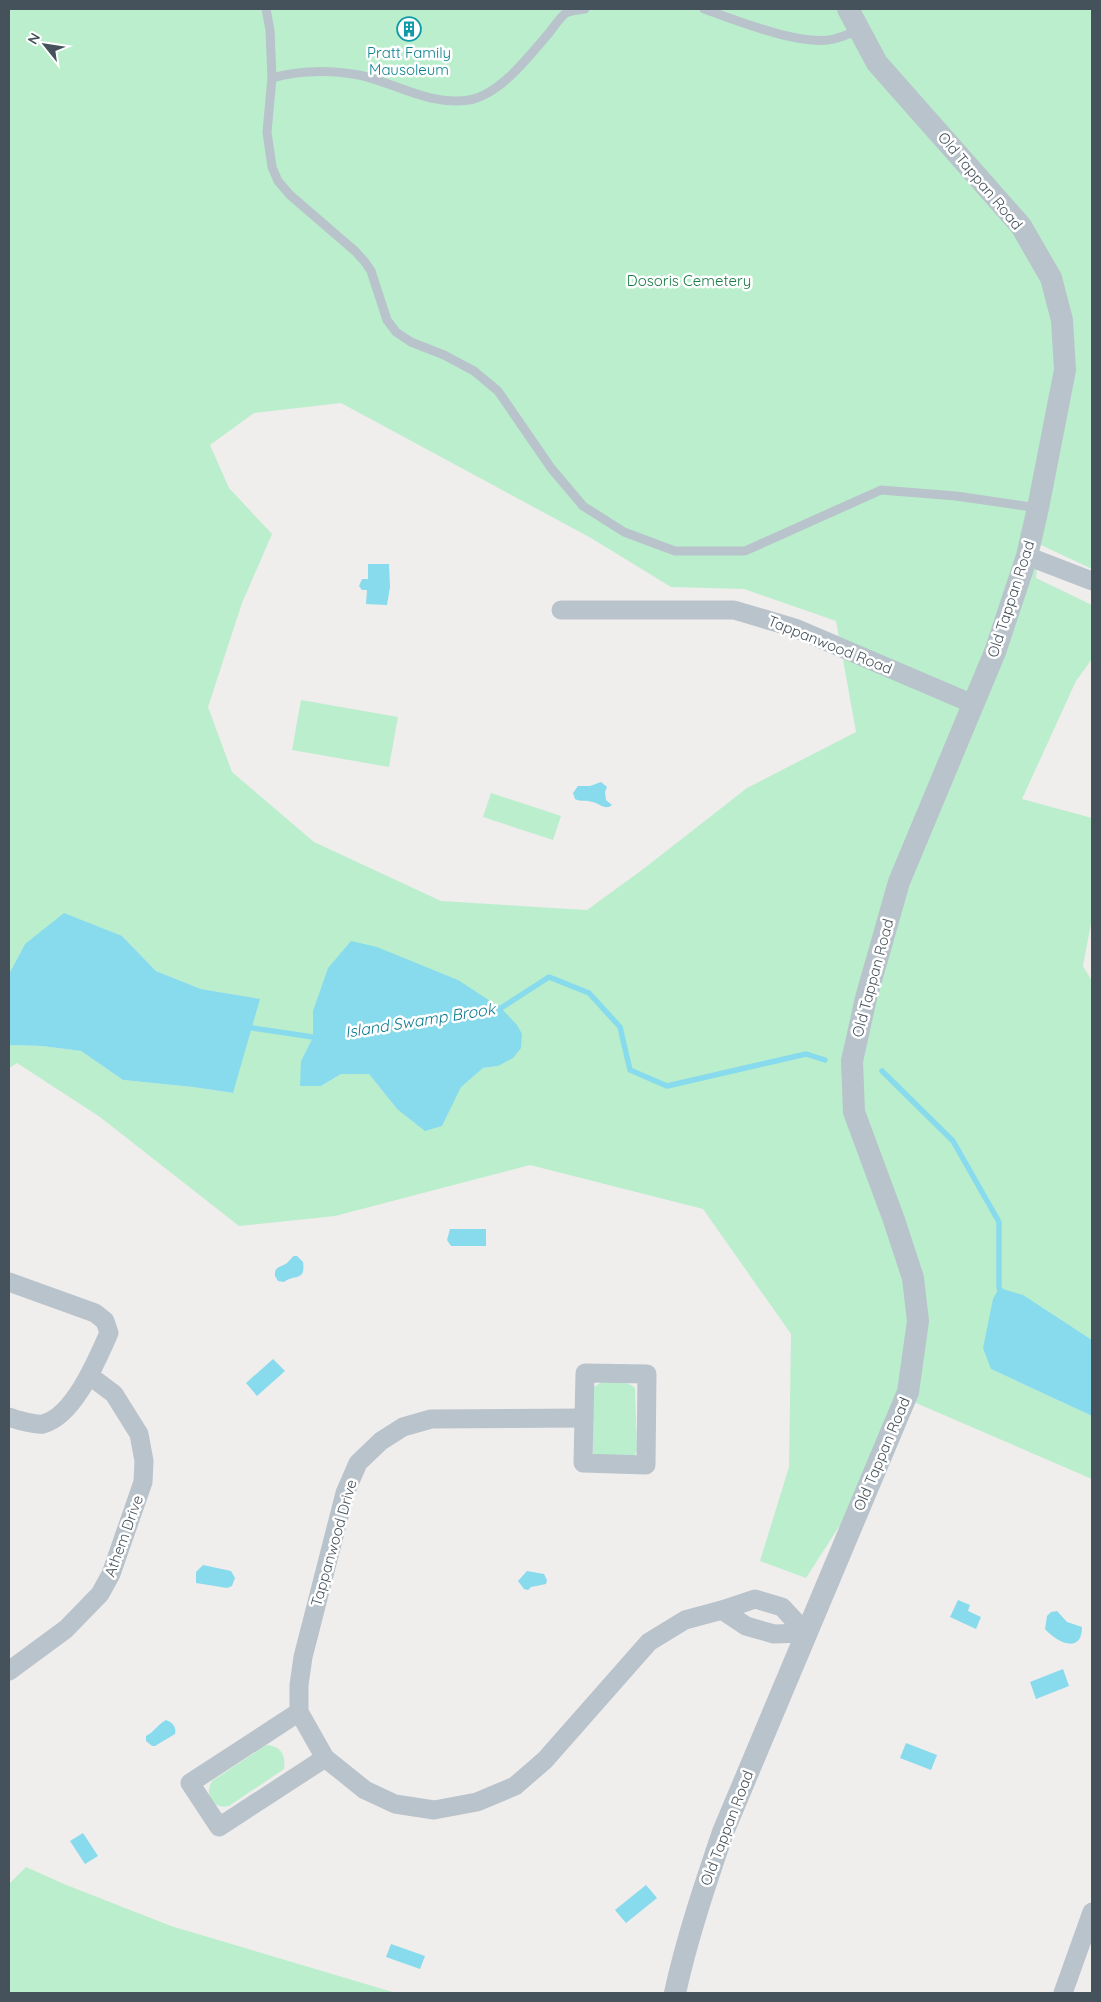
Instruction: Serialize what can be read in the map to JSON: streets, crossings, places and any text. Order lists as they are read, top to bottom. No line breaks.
{"streets":{"street":["Old Tappan Road","Tappanwood Road","Athem Drive","Tappanwood Drive"]},"crossings":[["Old Tappan Road","Tappanwood Road"],["Old Tappan Road","Tappanwood Drive"]],"water":["Island Swamp Brook"],"parks":["Dosoris Cemetery"],"places":{"building":["Pratt Family Mausoleum"]},"north":"top left"}
